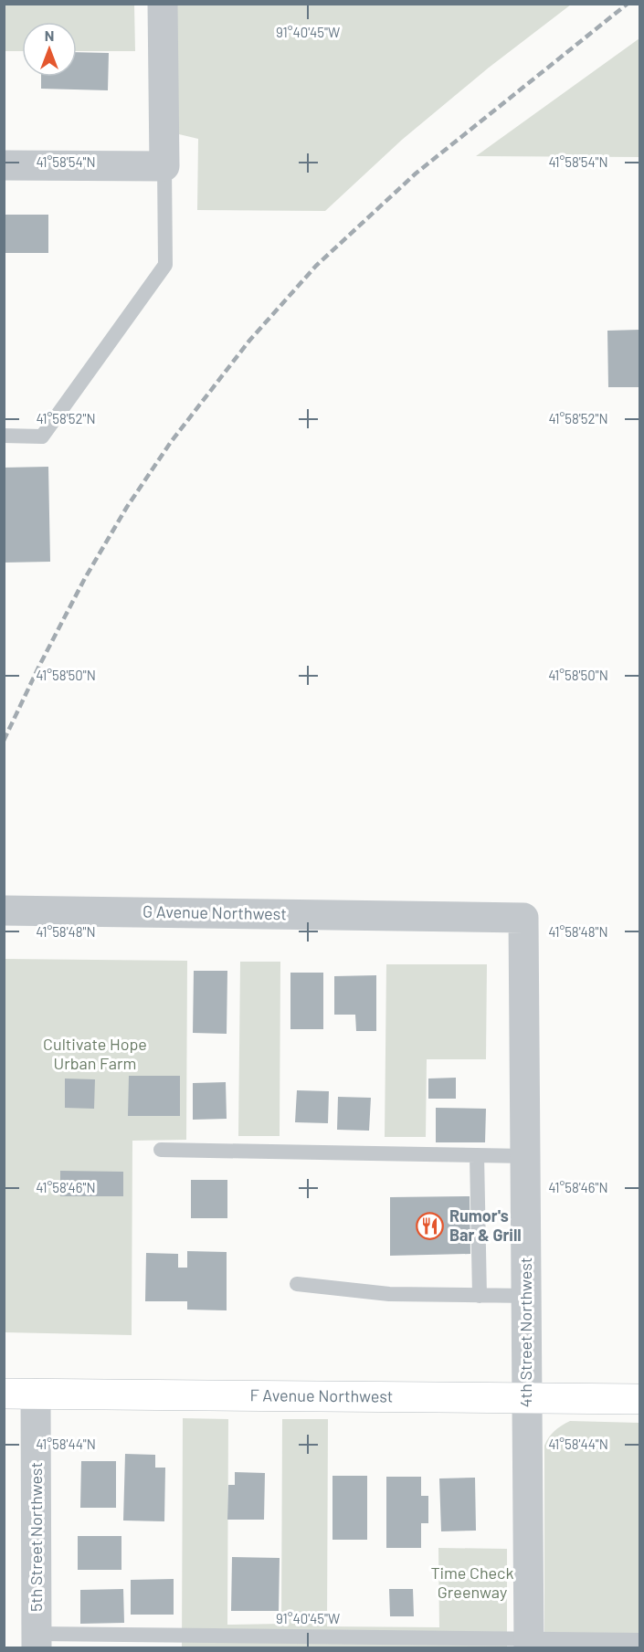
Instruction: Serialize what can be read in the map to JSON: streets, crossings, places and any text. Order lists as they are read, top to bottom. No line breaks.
{"streets":{"main road":["F Avenue Northwest"],"street":["G Avenue Northwest","4th Street Northwest","5th Street Northwest"]},"crossings":[["G Avenue Northwest","4th Street Northwest"],["4th Street Northwest","F Avenue Northwest"],["F Avenue Northwest","5th Street Northwest"]],"parks":["Cultivate Hope Urban Farm","Time Check Greenway"],"places":{"restaurant":["Rumor's Bar & Grill"]},"north":"top","coordinates":["91°40'45\"W","41°58'54\"N","41°58'52\"N","41°58'50\"N","41°58'48\"N","41°58'46\"N","41°58'44\"N"]}
